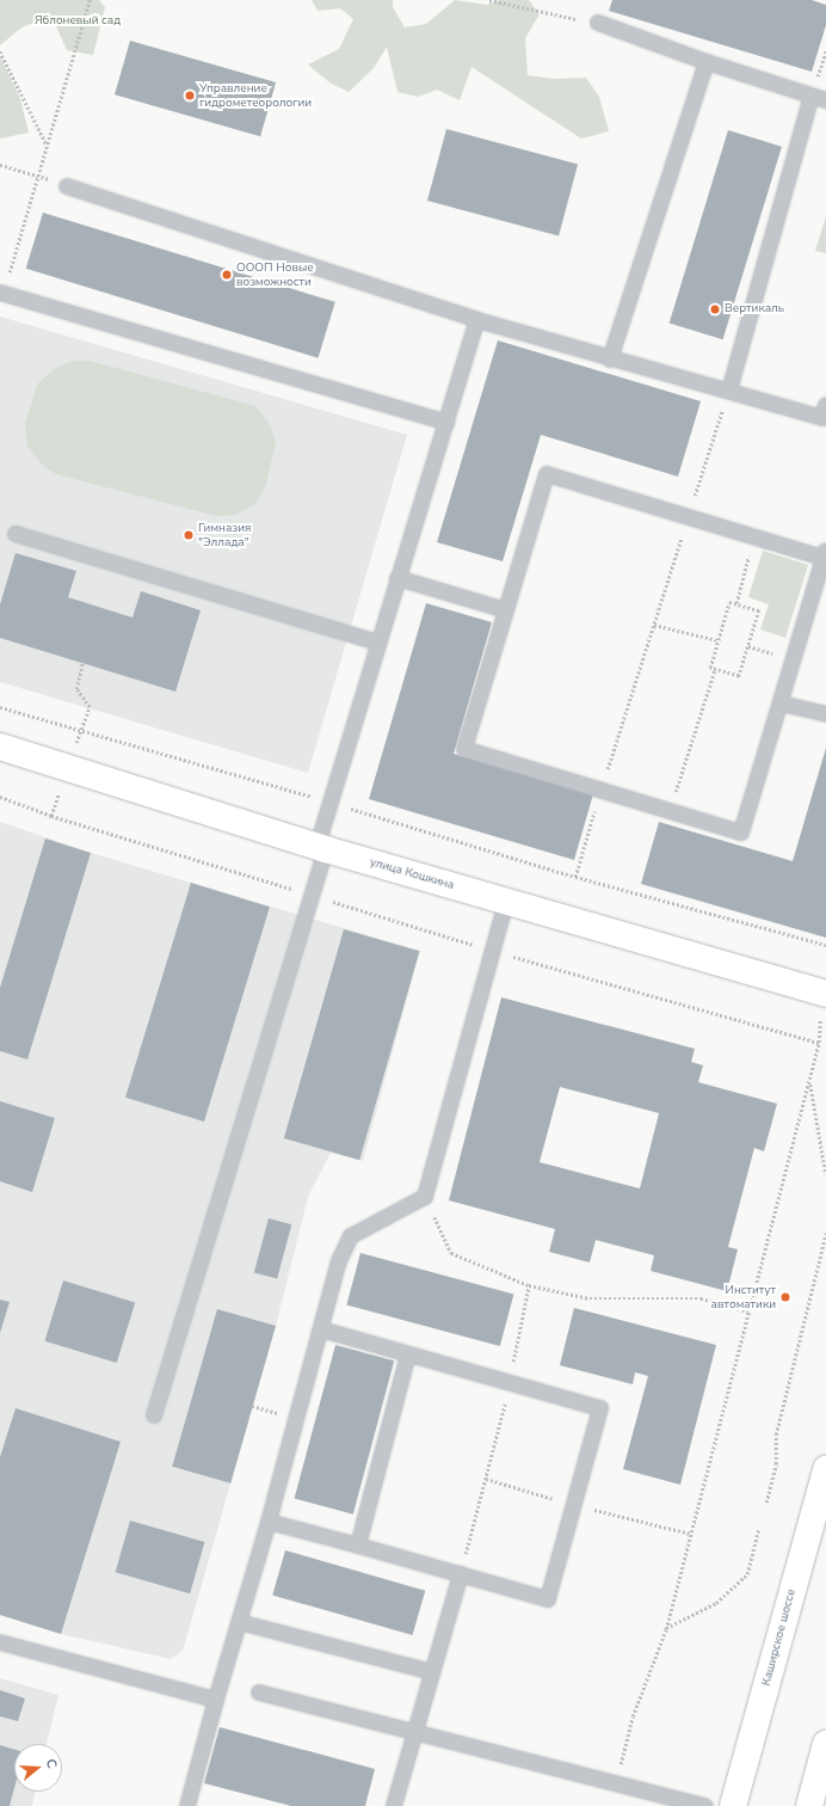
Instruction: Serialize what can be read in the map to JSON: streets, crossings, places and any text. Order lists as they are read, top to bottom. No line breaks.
{"streets":{"main road":["улица Кошкина","Каширское шоссе"]},"parks":["Яблоневый сад"],"places":["Управление гидрометеорологии","ОООП Новые возможности","Вертикаль","Гимназия \"Эллада\"","Институт автоматики"],"north":"right"}
